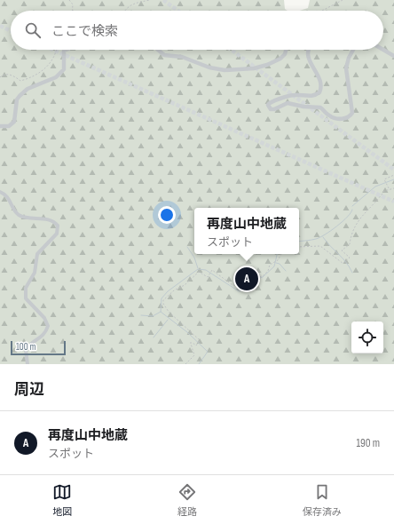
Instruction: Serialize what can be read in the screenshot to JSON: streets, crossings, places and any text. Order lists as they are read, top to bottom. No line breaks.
{"scale_bar":"100 m","page":{"search":"ここで検索","popup":["再度山中地蔵","スポット"],"pins":"A","scale":"100 m","heading":"周辺","list":[{"mark":"A","name":"再度山中地蔵","note":"スポット","value":"190 m"}],"nav":["地図","経路","保存済み"]}}
